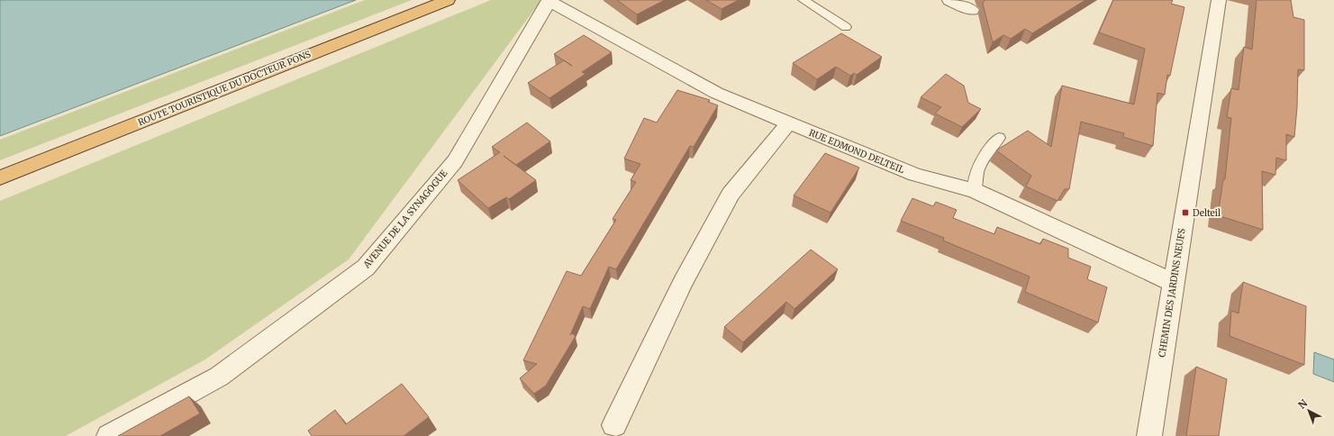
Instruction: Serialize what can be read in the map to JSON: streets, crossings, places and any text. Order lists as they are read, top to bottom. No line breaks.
{"streets":{"highway":["ROUTE TOURISTIQUE DU DOCTEUR PONS"],"street":["RUE EDMOND DELTEIL","AVENUE DE LA SYNAGOGUE","CHEMIN DES JARDINS NEUFS"]},"crossings":[["RUE EDMOND DELTEIL","AVENUE DE LA SYNAGOGUE"],["RUE EDMOND DELTEIL","CHEMIN DES JARDINS NEUFS"]],"places":{"transit":["Delteil"]},"north":"top left"}
